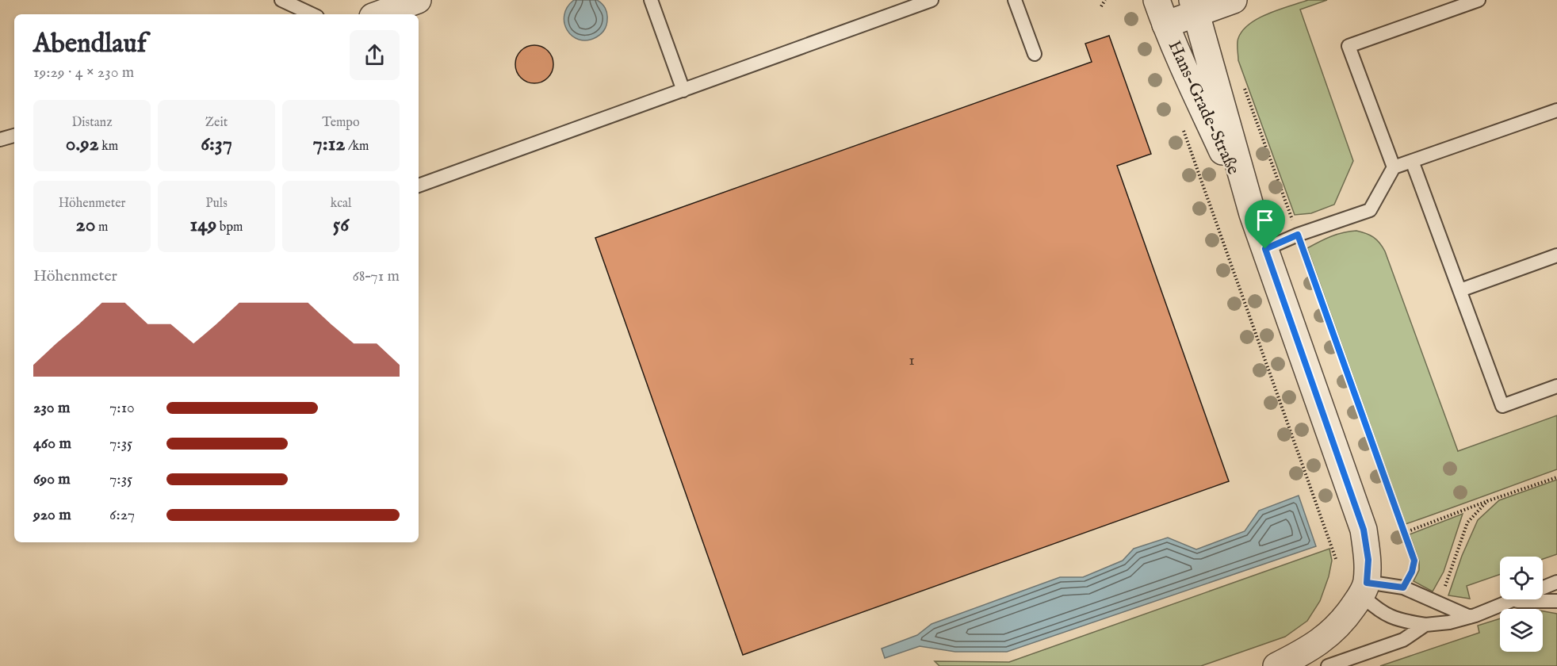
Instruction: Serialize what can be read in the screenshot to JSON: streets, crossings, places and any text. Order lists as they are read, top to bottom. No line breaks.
{"streets":{"street":["Hans-Grade-Straße"]},"house_numbers":["1"],"page":{"heading":["Abendlauf","19:29 · 4 × 230 m"],"stats":[["Distanz","0.92 km"],["Zeit","6:37"],["Tempo","7:12 /km"],["Höhenmeter","20 m"],["Puls","149 bpm"],["kcal","56"]],"chart":["Höhenmeter","68–71 m"],"list":[{"name":"230 m","note":"7:10"},{"name":"460 m","note":"7:35"},{"name":"690 m","note":"7:35"},{"name":"920 m","note":"6:27"}]}}
